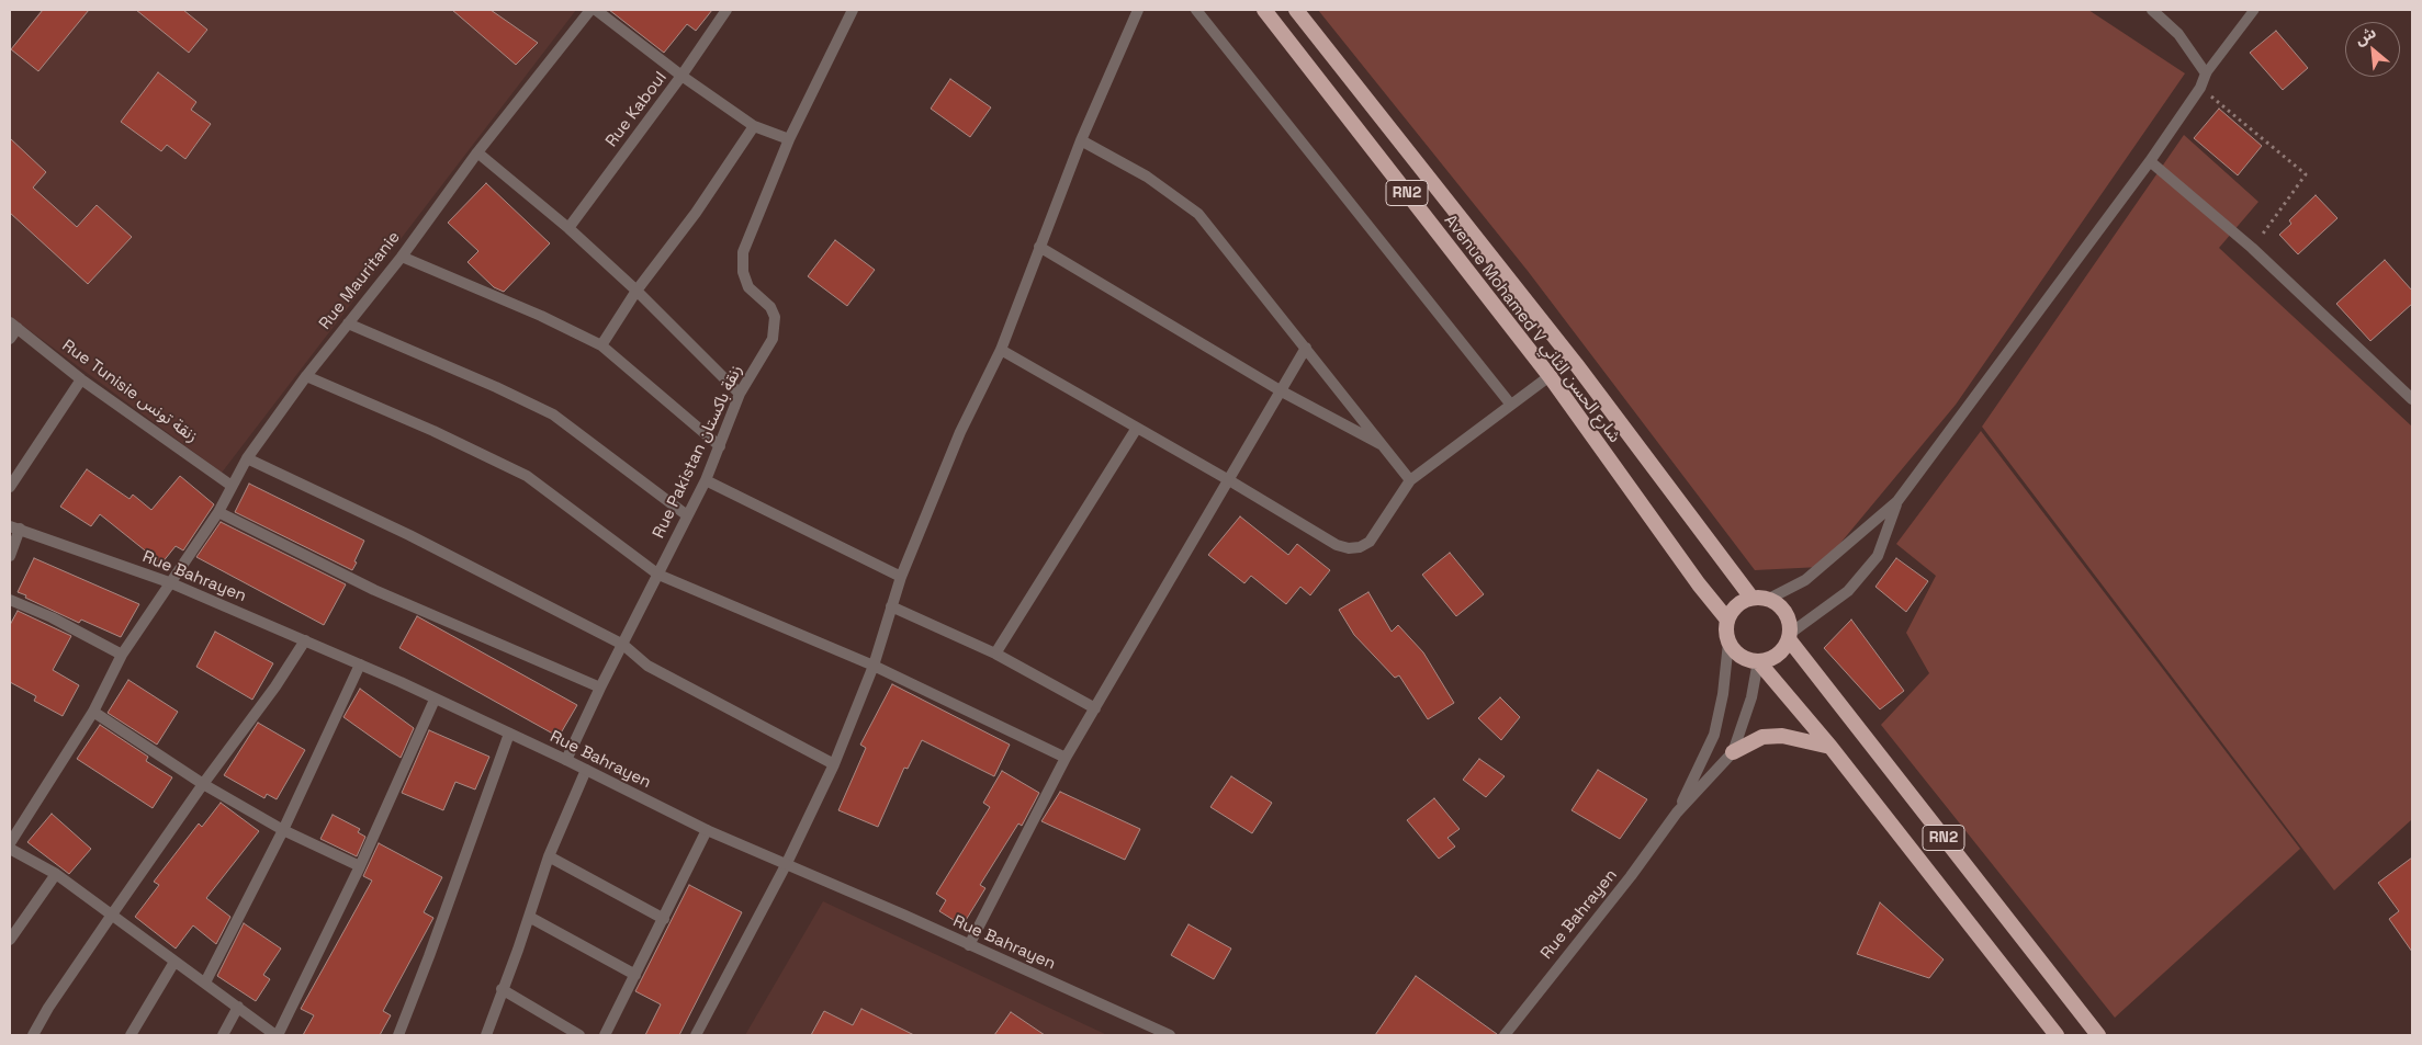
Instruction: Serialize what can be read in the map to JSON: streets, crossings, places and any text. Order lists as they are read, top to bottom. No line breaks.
{"streets":{"highway":["RN2","Avenue Mohamed V شارع الحسن الثاني"],"street":["Rue Kaboul","Rue Mauritanie","Rue Tunisie زنقة تونس","Rue Pakistan زنقة باكستان","Rue Bahrayen"]},"crossings":[["RN2","Avenue Mohamed V شارع الحسن الثاني"],["RN2","Rue Bahrayen"],["Rue Mauritanie","Rue Tunisie زنقة تونس"],["Rue Mauritanie","Rue Bahrayen"],["Avenue Mohamed V شارع الحسن الثاني","Rue Bahrayen"],["Rue Pakistan زنقة باكستان","Rue Bahrayen"]],"north":"top left"}
